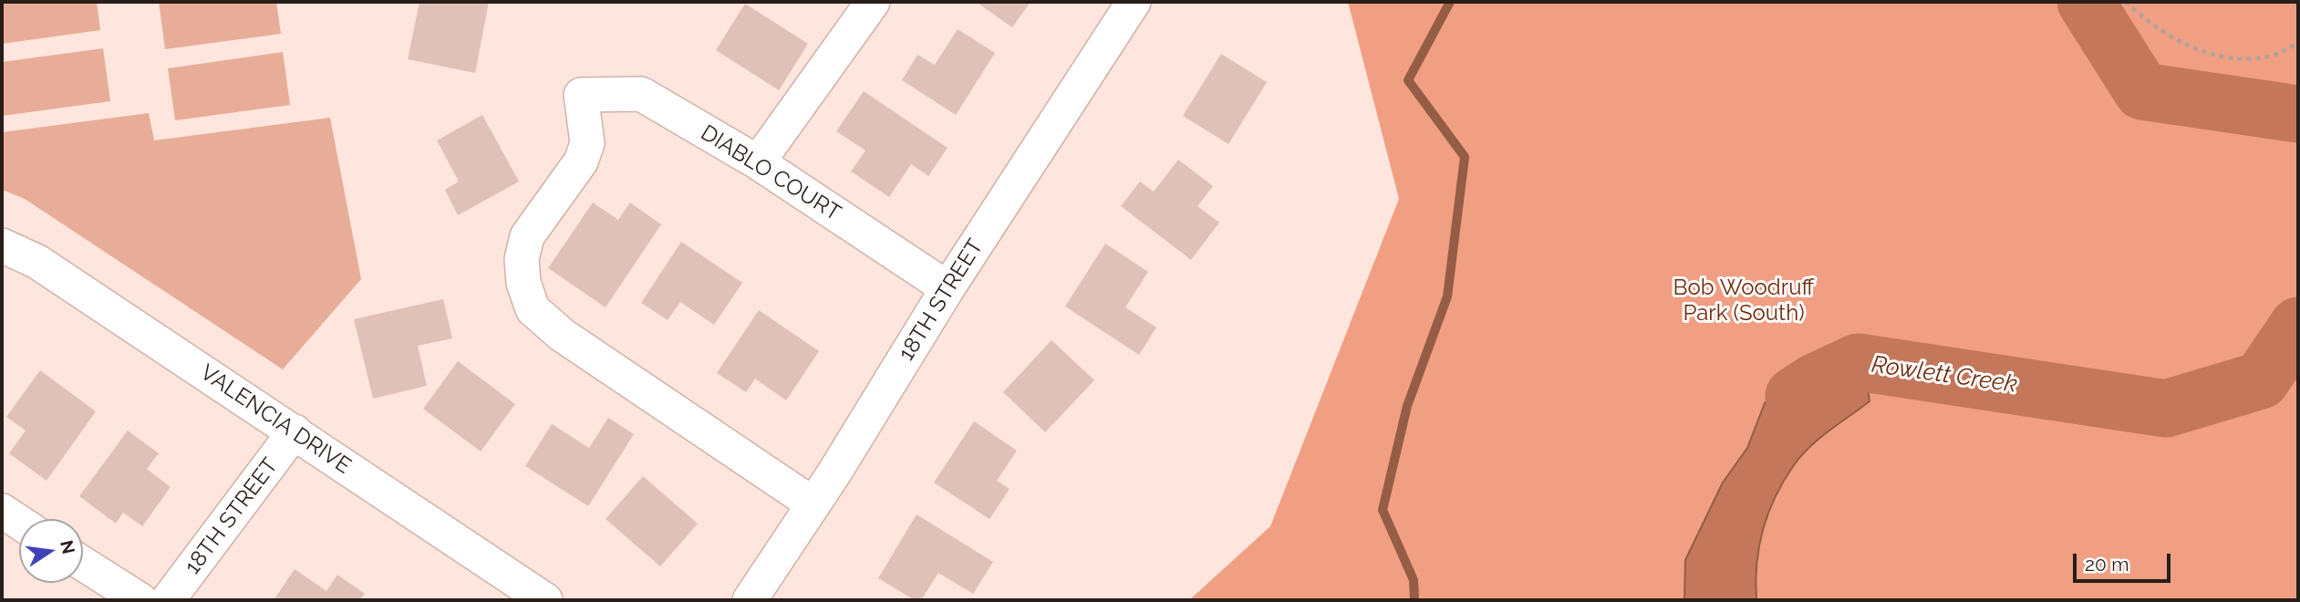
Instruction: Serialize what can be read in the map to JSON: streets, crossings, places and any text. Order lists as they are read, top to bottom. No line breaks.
{"streets":{"street":["DIABLO COURT","18TH STREET","VALENCIA DRIVE"]},"crossings":[["DIABLO COURT","18TH STREET"],["18TH STREET","VALENCIA DRIVE"]],"water":["Rowlett Creek"],"parks":["Bob Woodruff Park (South)"],"scale_bar":"20 m","north":"right"}
